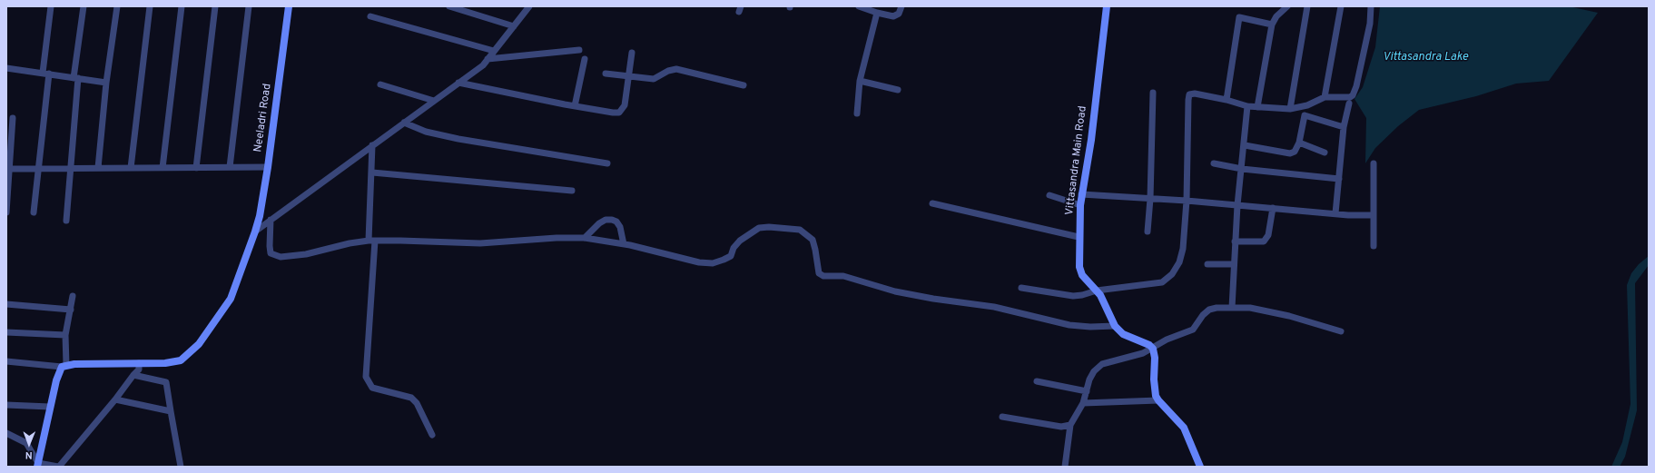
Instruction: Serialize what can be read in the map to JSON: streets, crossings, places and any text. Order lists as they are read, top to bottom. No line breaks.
{"streets":{"street":["Neeladri Road","Vittasandra Main Road"]},"water":["Vittasandra Lake"],"north":"bottom"}
